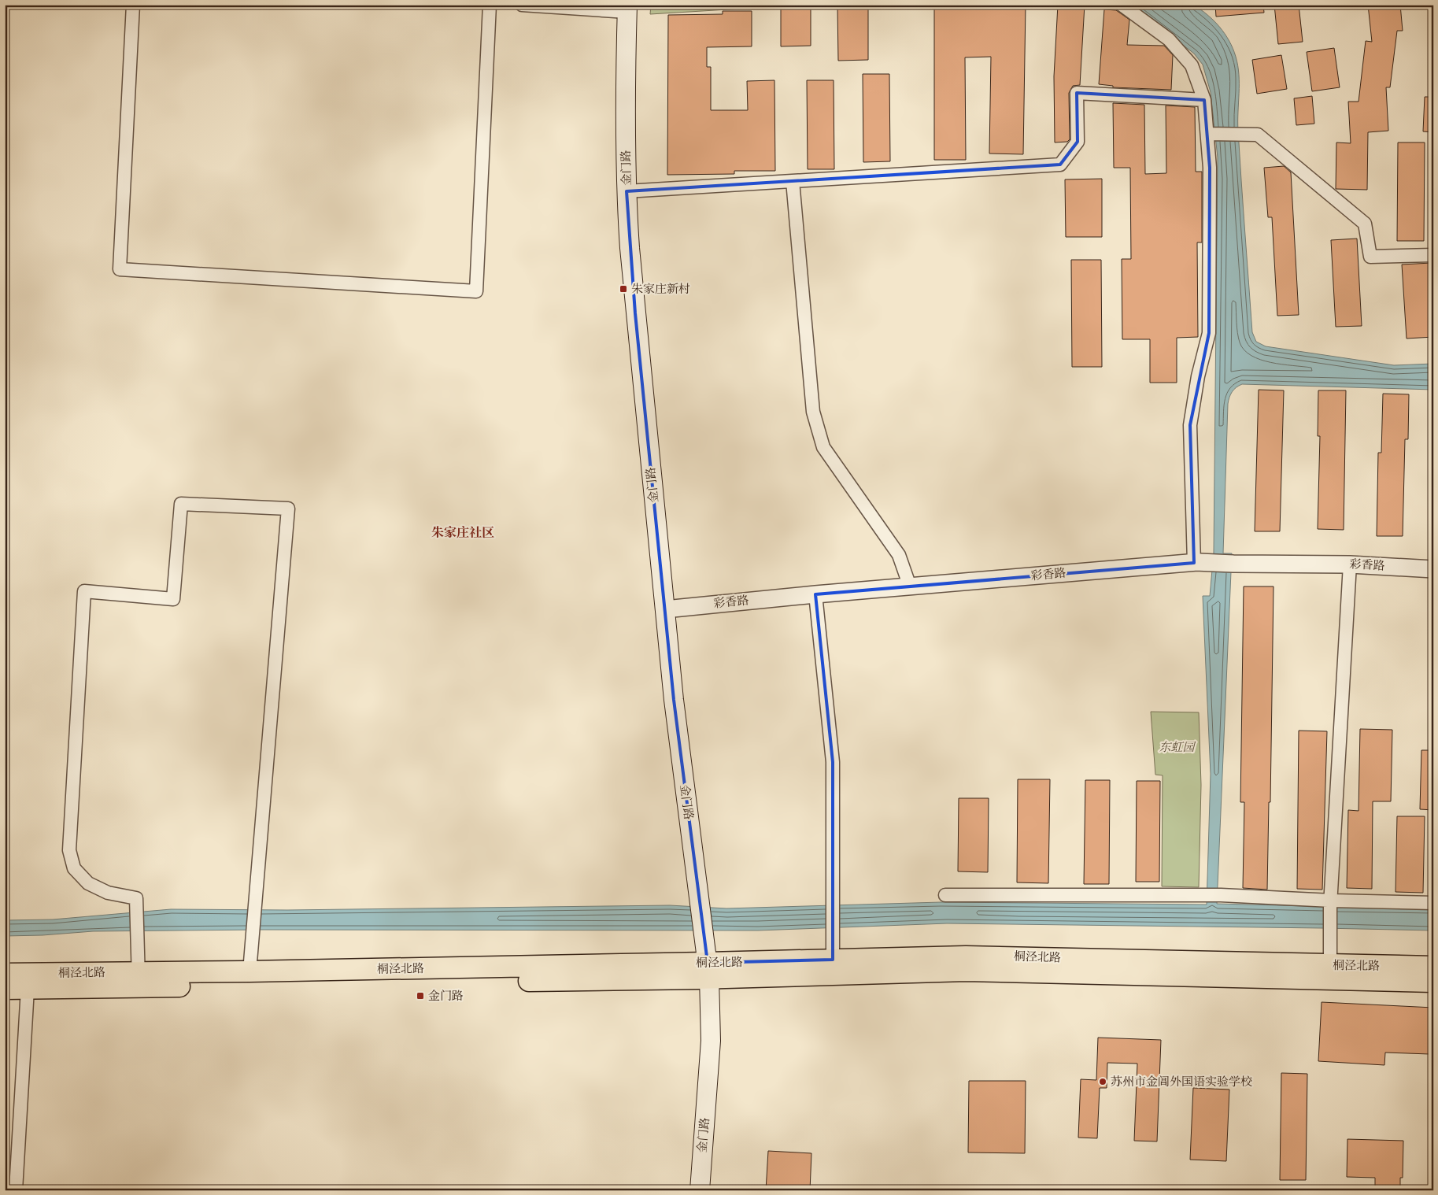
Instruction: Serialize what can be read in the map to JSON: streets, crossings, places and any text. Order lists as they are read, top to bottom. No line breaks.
{"streets":{"main road":["金门路","桐泾北路"],"street":["彩香路"]},"crossings":[["金门路","彩香路"],["金门路","桐泾北路"]],"districts":["朱家庄社区"],"parks":["东虹园"],"places":{"transit":["朱家庄新村","金门路"],"other":["苏州市金阊外国语实验学校"]}}
